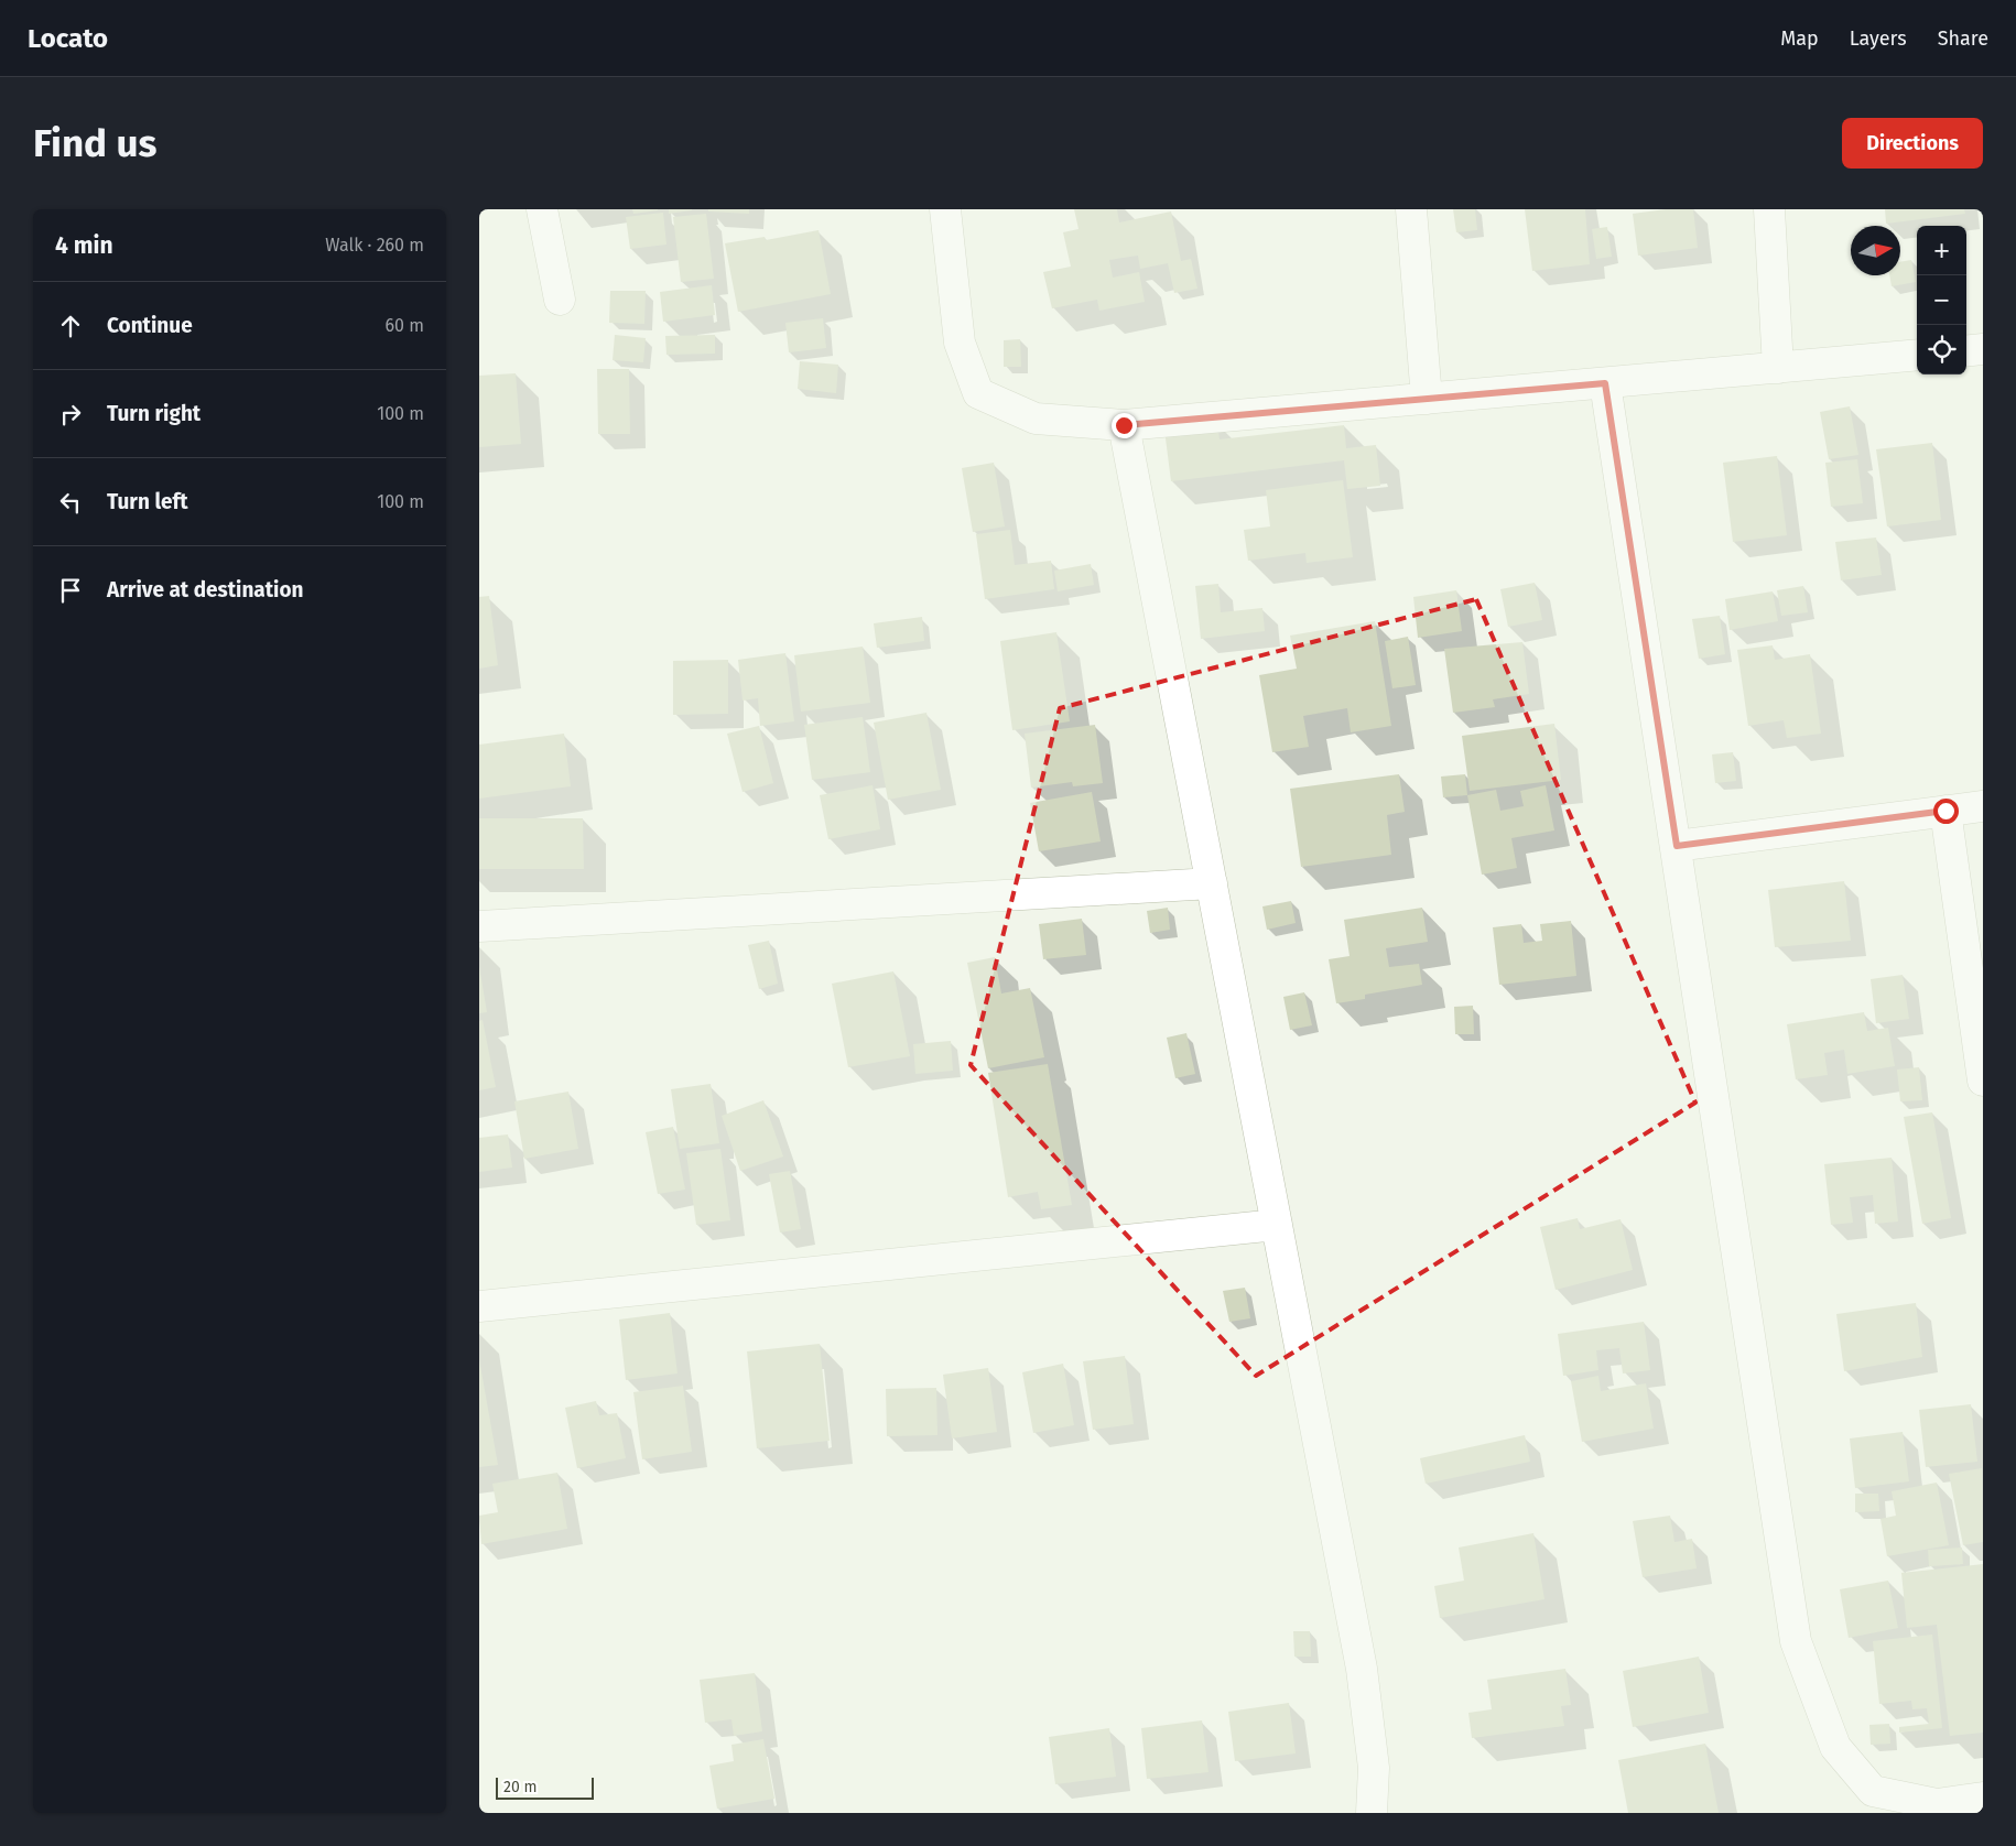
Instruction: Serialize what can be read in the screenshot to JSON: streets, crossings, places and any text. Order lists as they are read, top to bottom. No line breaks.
{"scale_bar":"20 m","north":"right","page":{"header":"Locato","nav":["Map","Layers","Share"],"buttons":"Directions","title":"Find us","heading":["4 min","Walk · 260 m"],"map_buttons":["+","−"],"list":[["Continue","60 m"],["Turn right","100 m"],["Turn left","100 m"],"Arrive at destination"],"scale":"20 m"}}
